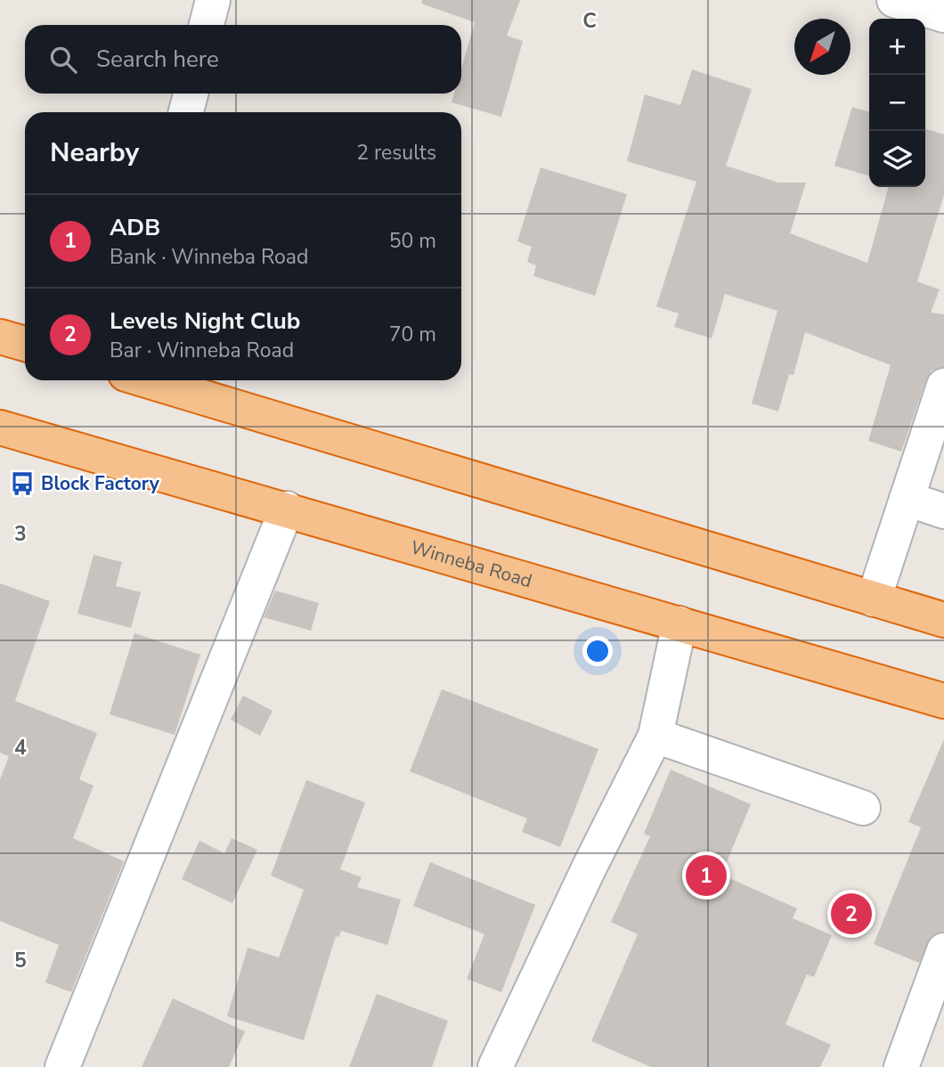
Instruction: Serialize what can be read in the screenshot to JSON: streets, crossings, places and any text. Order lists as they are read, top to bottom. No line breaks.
{"streets":{"highway":["Winneba Road"]},"places":{"bus stop":["Block Factory"]},"north":"bottom left","page":{"map_buttons":["+","−"],"search":"Search here","heading":["Nearby","2 results"],"list":[{"mark":"1","name":"ADB","note":"Bank · Winneba Road","value":"50 m"},{"mark":"2","name":"Levels Night Club","note":"Bar · Winneba Road","value":"70 m"}],"pins":["1","2"]},"grid":{"columns":["C"],"rows":["3","4","5"]}}
